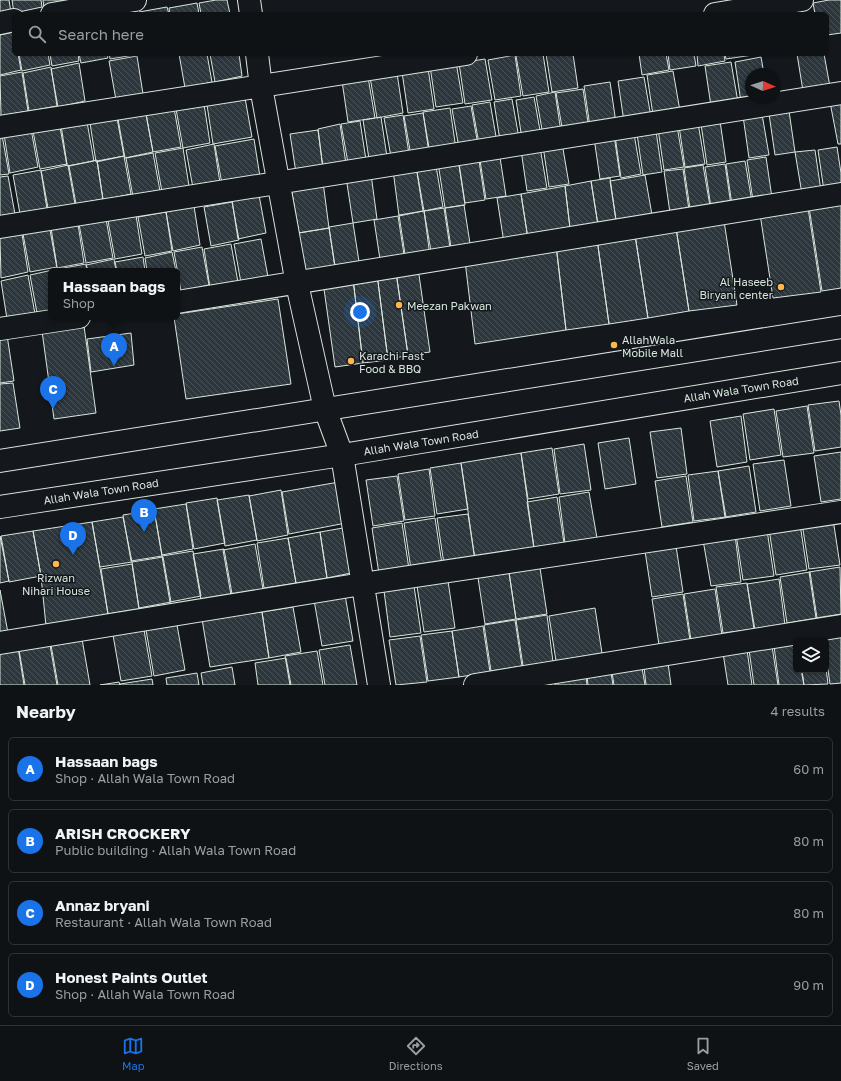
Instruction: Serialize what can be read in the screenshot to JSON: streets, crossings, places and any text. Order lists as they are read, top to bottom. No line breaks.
{"streets":{"street":["Allah Wala Town Road"]},"places":["Al Haseeb Biryani center","Meezan Pakwan","AllahWala Mobile Mall","Karachi Fast Food & BBQ","Rizwan Nihari House"],"north":"right","page":{"search":"Search here","popup":["Hassaan bags","Shop"],"pins":["A","C","B","D"],"heading":["Nearby","4 results"],"list":[{"mark":"A","name":"Hassaan bags","note":"Shop · Allah Wala Town Road","value":"60 m"},{"mark":"B","name":"ARISH CROCKERY","note":"Public building · Allah Wala Town Road","value":"80 m"},{"mark":"C","name":"Annaz bryani","note":"Restaurant · Allah Wala Town Road","value":"80 m"},{"mark":"D","name":"Honest Paints Outlet","note":"Shop · Allah Wala Town Road","value":"90 m"}],"nav":["Map","Directions","Saved"]}}
